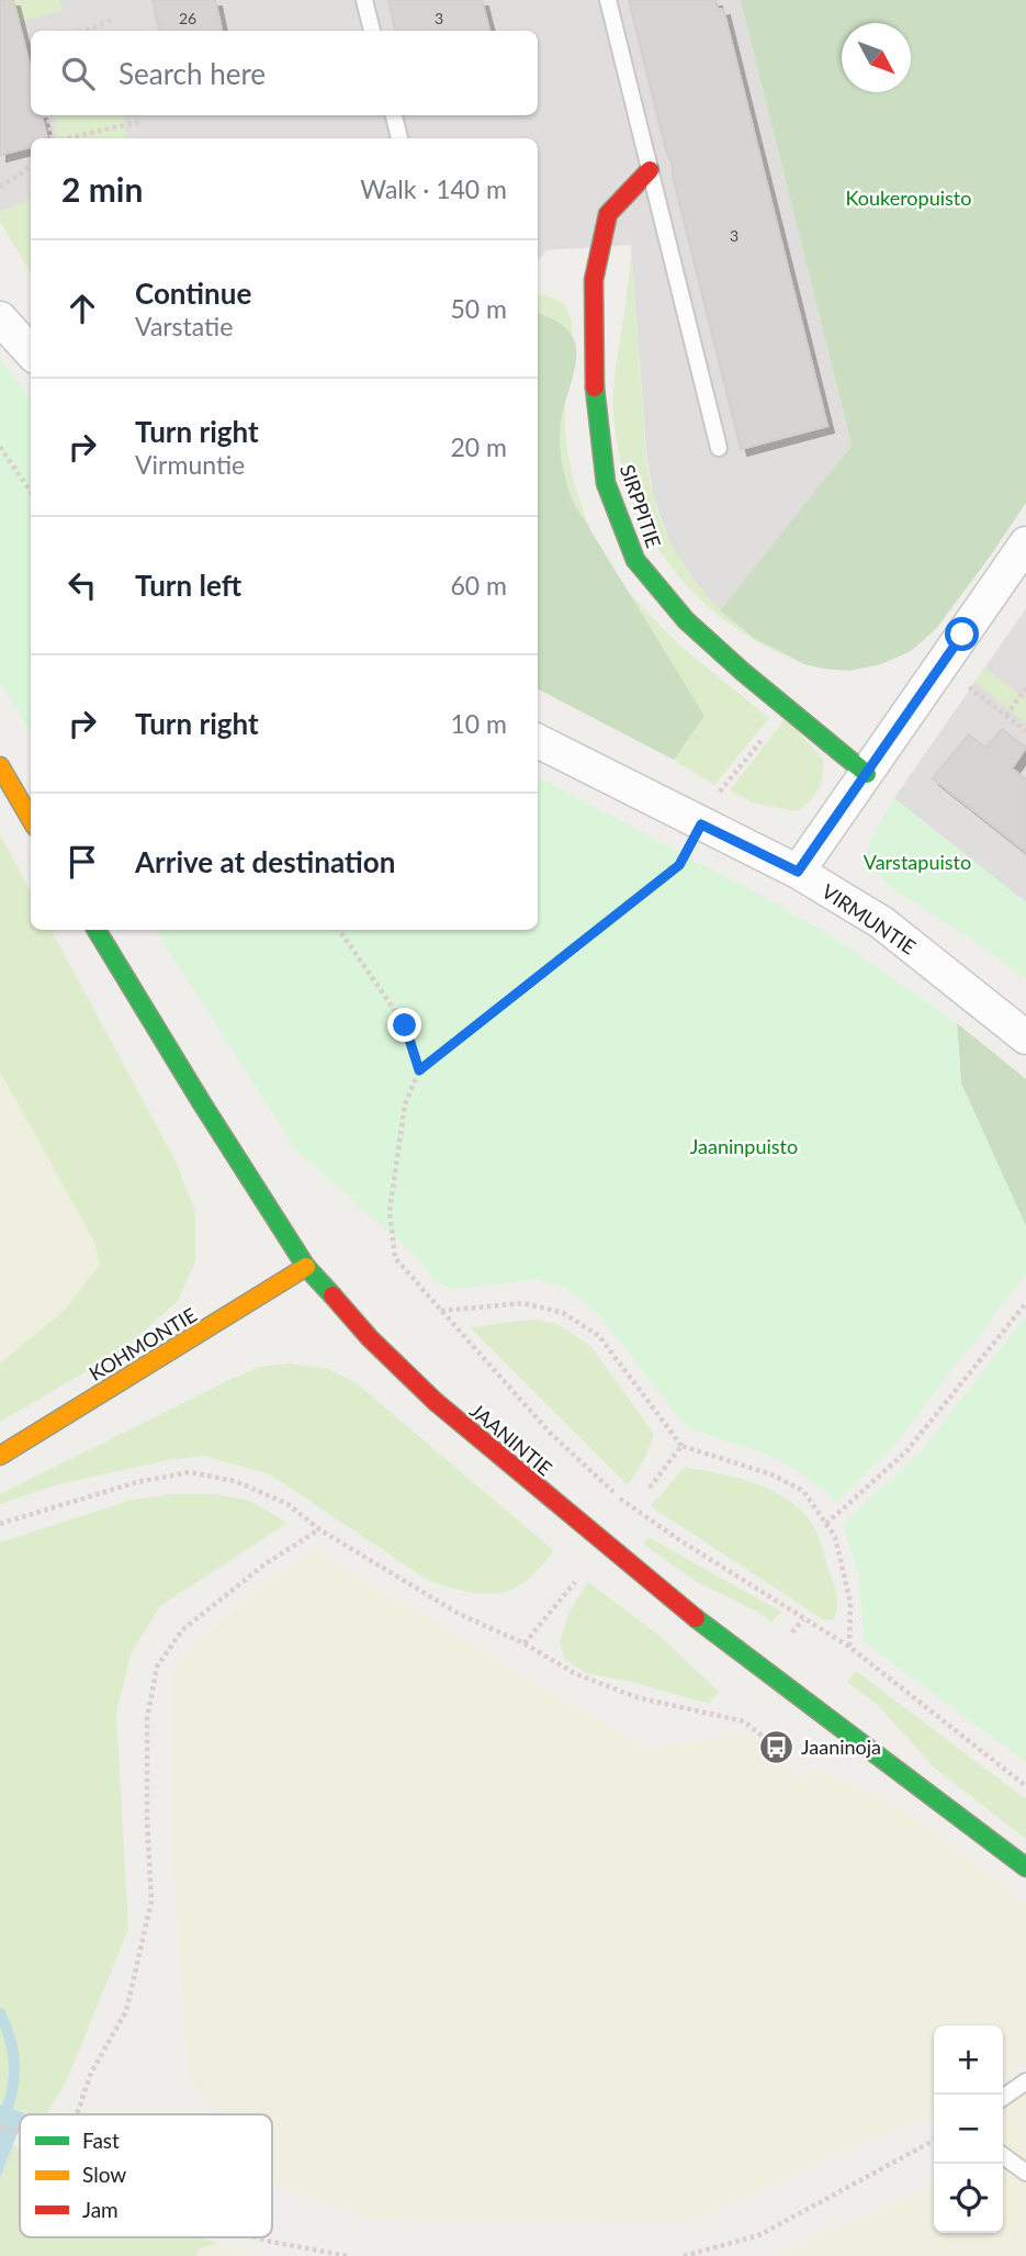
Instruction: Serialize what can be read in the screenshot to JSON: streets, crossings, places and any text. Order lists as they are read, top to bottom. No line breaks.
{"streets":{"main road":["SIRPPITIE","KOHMONTIE","JAANINTIE"],"street":["VIRMUNTIE"]},"crossings":[["KOHMONTIE","JAANINTIE"]],"parks":["Koukeropuisto","Varstapuisto","Jaaninpuisto"],"places":{"bus stop":["Jaaninoja"]},"house_numbers":["26","3","3"],"legend":["Fast","Slow","Jam"],"north":"bottom right","page":{"search":"Search here","heading":["2 min","Walk · 140 m"],"list":[["Continue","Varstatie","50 m"],["Turn right","Virmuntie","20 m"],["Turn left","60 m"],["Turn right","10 m"],"Arrive at destination"],"map_buttons":["+","−"]}}
